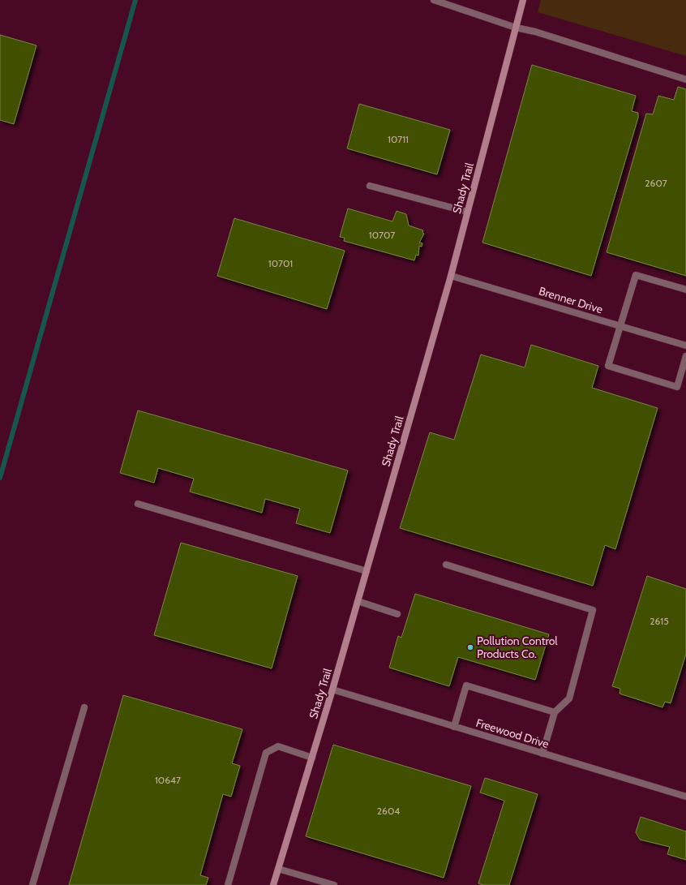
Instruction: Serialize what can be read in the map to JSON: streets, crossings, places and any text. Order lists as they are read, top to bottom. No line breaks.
{"streets":{"street":["Shady Trail","Brenner Drive","Freewood Drive"]},"crossings":[["Shady Trail","Brenner Drive"],["Shady Trail","Freewood Drive"]],"places":["Pollution Control Products Co."],"house_numbers":["10711","2607","10707","10701","2615","10647","2604"]}
